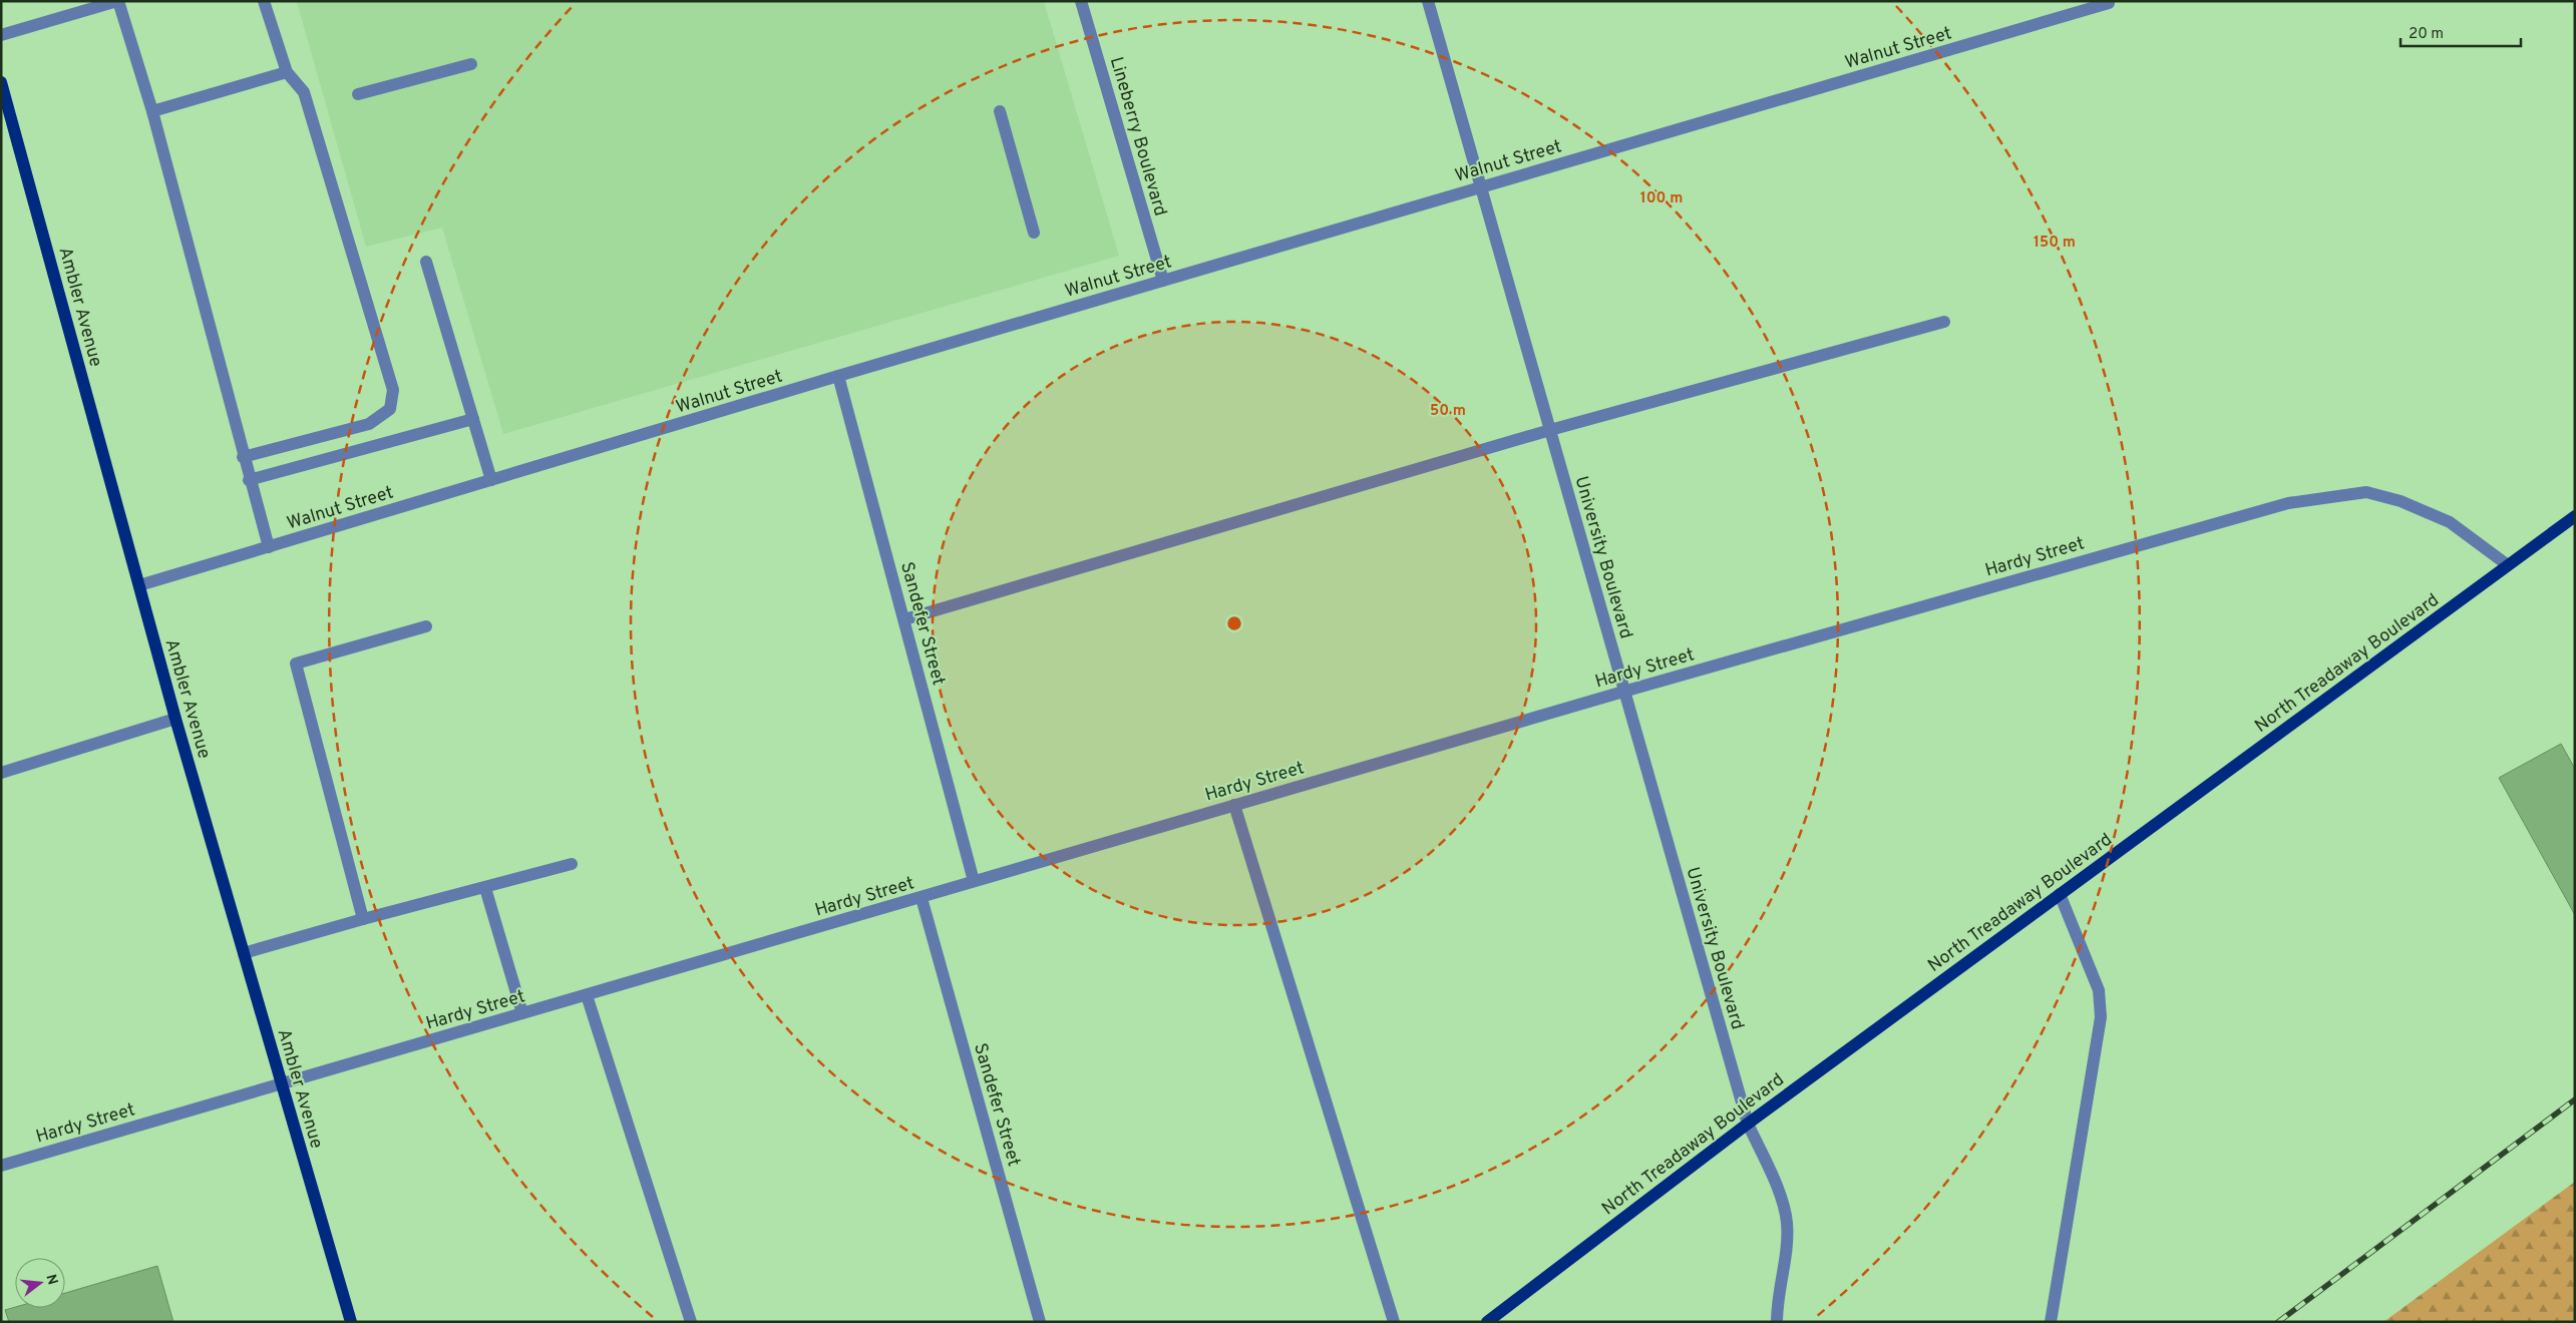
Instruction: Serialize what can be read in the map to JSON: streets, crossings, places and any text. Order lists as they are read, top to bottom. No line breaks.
{"streets":{"main road":["Ambler Avenue","North Treadaway Boulevard"],"street":["Walnut Street","Lineberry Boulevard","Hardy Street","University Boulevard","Sandefer Street"]},"crossings":[["Walnut Street","Lineberry Boulevard"],["Walnut Street","Ambler Avenue"],["Walnut Street","University Boulevard"],["Walnut Street","Sandefer Street"],["Ambler Avenue","Hardy Street"],["Hardy Street","University Boulevard"],["Hardy Street","Sandefer Street"],["Hardy Street","North Treadaway Boulevard"],["University Boulevard","North Treadaway Boulevard"]],"scale_bar":"20 m","north":"right","rings":["100 m","150 m","50 m"]}
